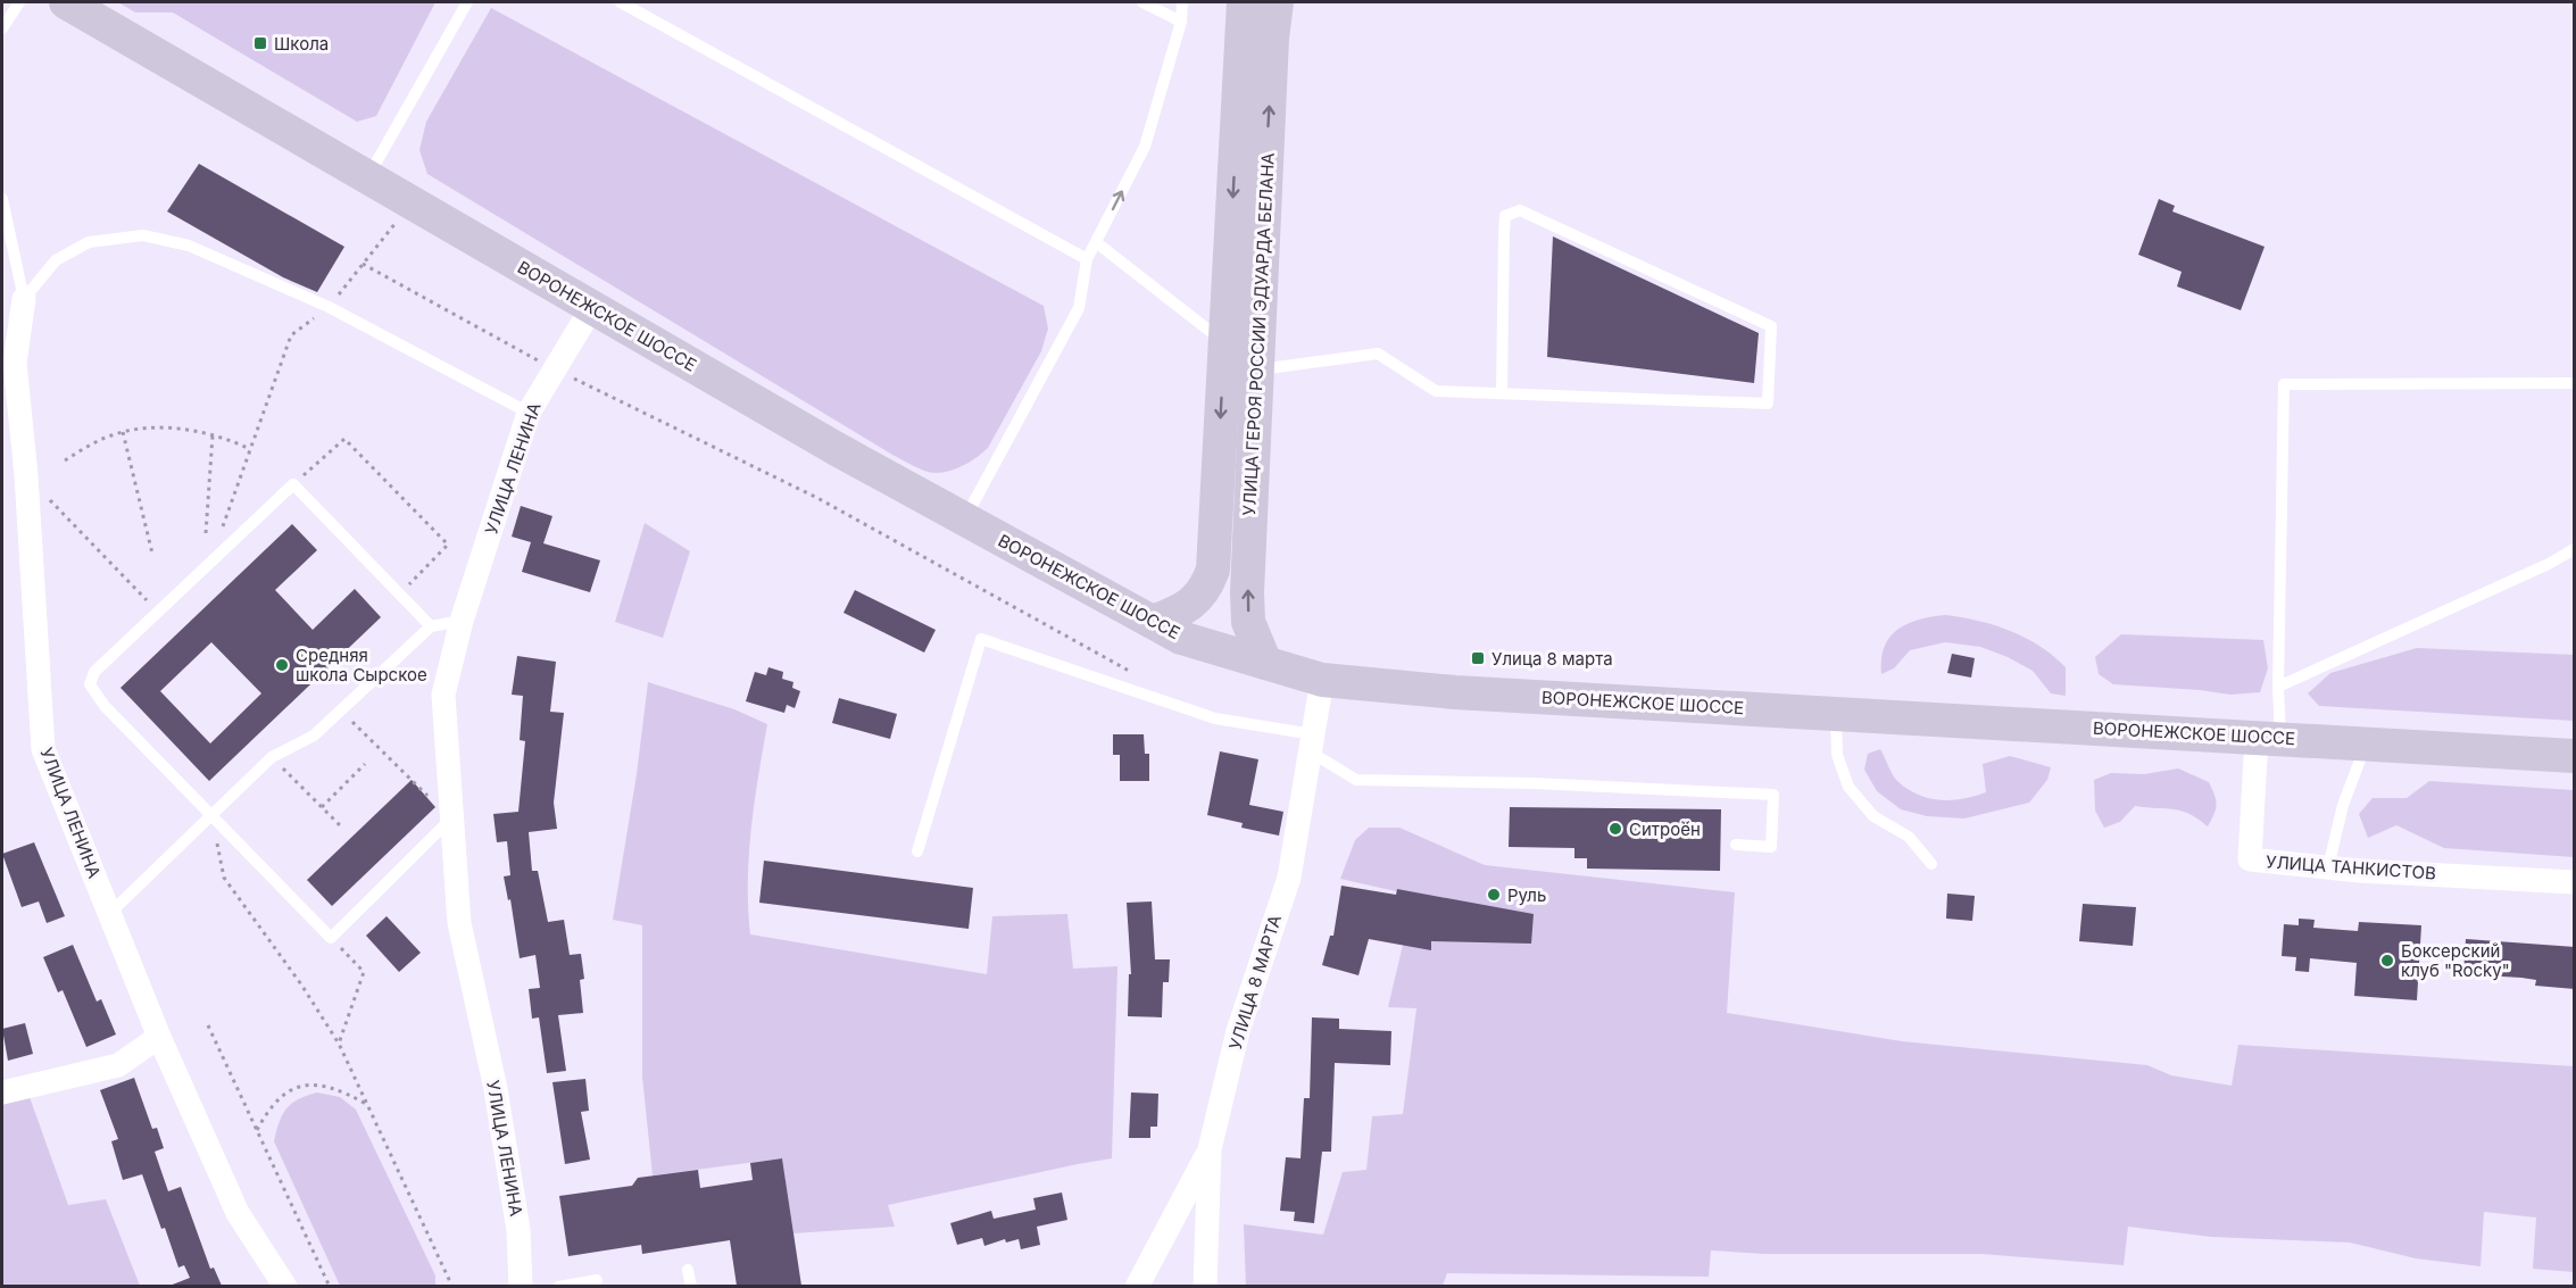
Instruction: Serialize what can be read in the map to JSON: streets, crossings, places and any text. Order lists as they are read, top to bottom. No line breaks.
{"streets":{"main road":["ВОРОНЕЖСКОЕ ШОССЕ","УЛИЦА ГЕРОЯ РОССИИ ЭДУАРДА БЕЛАНА"],"street":["УЛИЦА ЛЕНИНА","УЛИЦА ТАНКИСТОВ","УЛИЦА 8 МАРТА"]},"crossings":[["ВОРОНЕЖСКОЕ ШОССЕ","УЛИЦА ГЕРОЯ РОССИИ ЭДУАРДА БЕЛАНА"],["ВОРОНЕЖСКОЕ ШОССЕ","УЛИЦА ЛЕНИНА"],["ВОРОНЕЖСКОЕ ШОССЕ","УЛИЦА ТАНКИСТОВ"],["ВОРОНЕЖСКОЕ ШОССЕ","УЛИЦА 8 МАРТА"]],"places":{"transit":["Школа","Улица 8 марта"],"other":["Средняя школа Сырское","Ситроён","Руль","Боксерский клуб \"Rocky\""]}}
